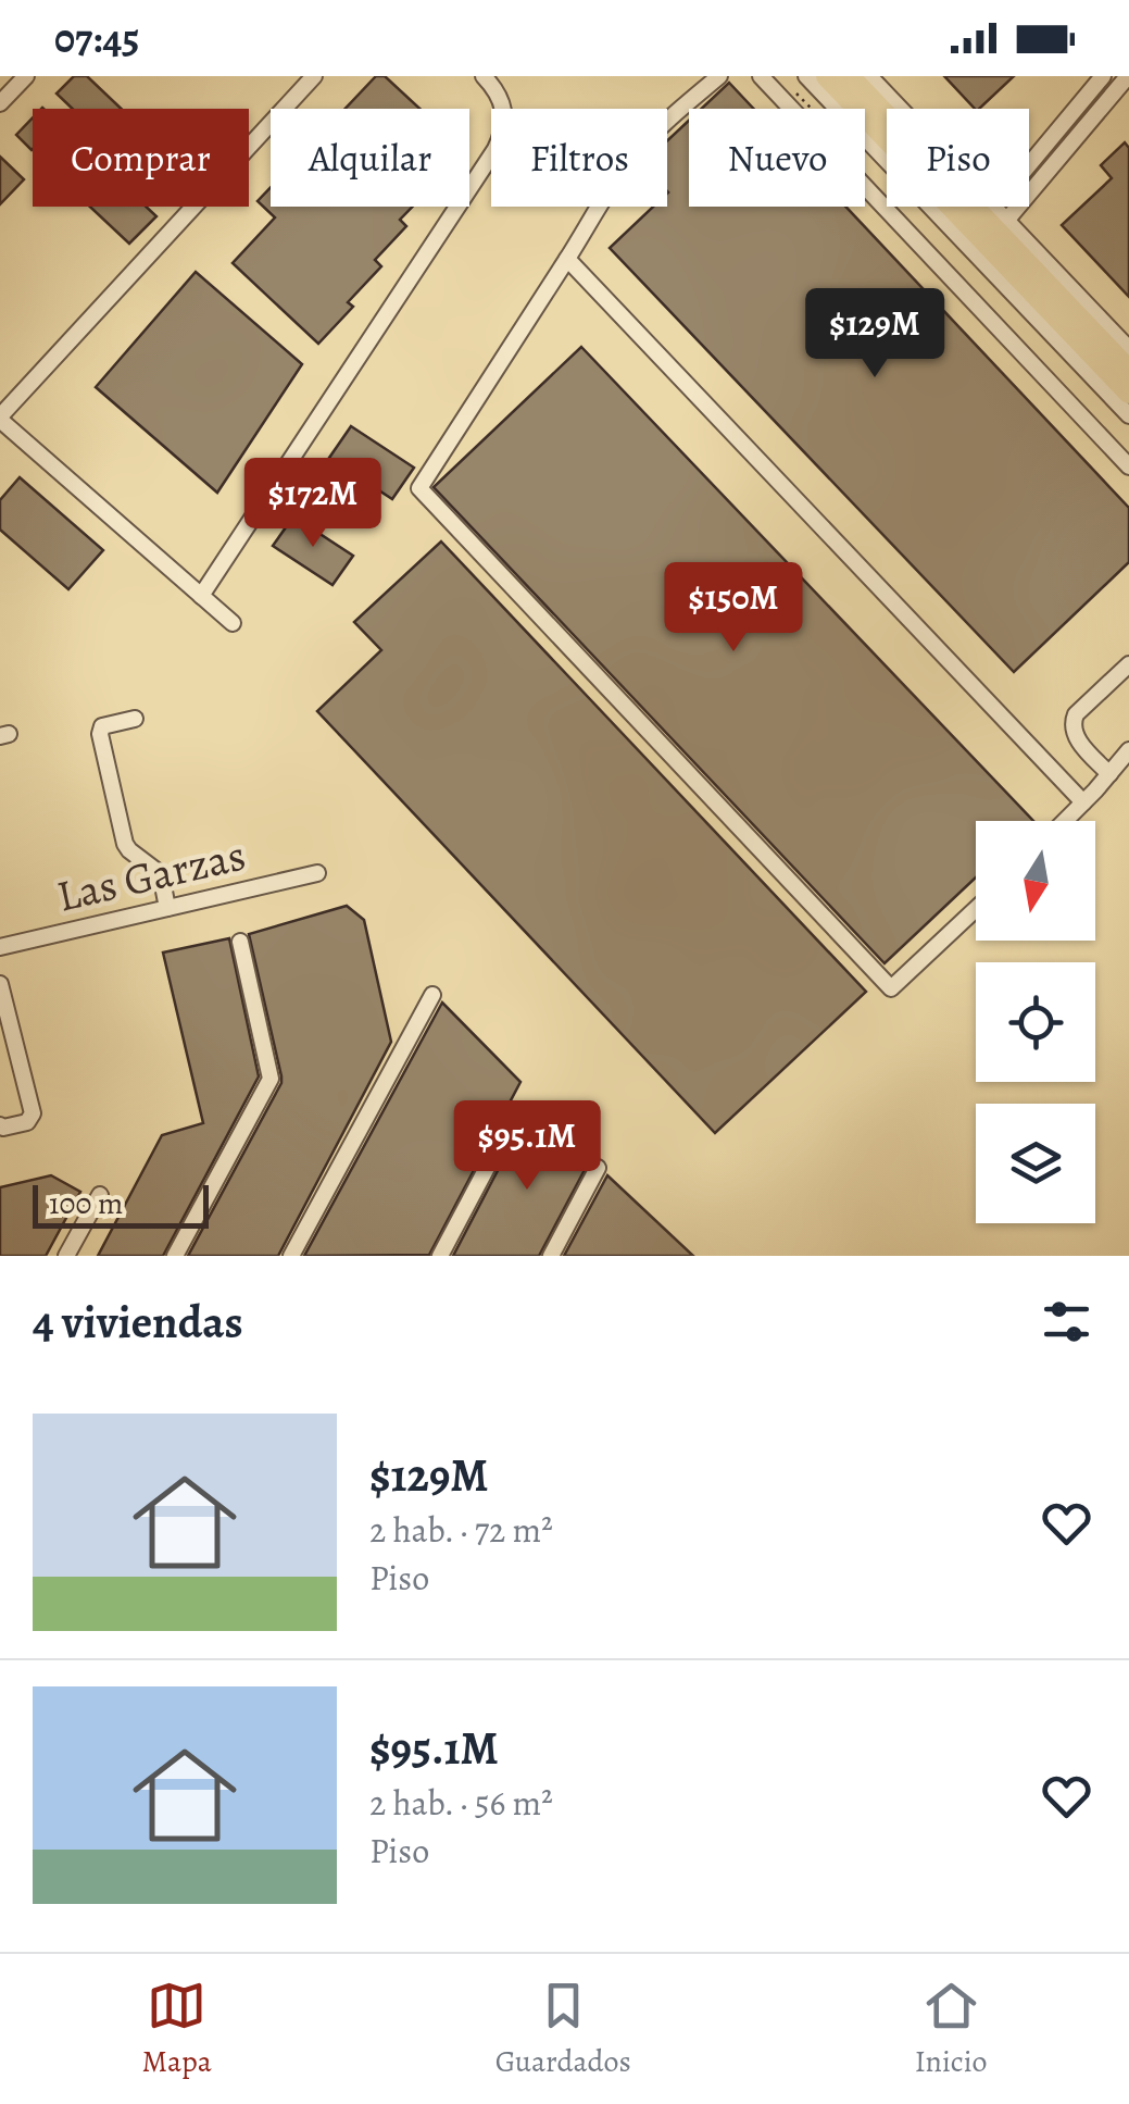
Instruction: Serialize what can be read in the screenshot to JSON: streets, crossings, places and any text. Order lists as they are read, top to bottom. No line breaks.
{"streets":{"street":["Las Garzas"]},"scale_bar":"100 m","north":"bottom","page":{"status":"07:45","chip":["Comprar","Alquilar","Filtros","Nuevo","Piso"],"price":["$129M","$172M","$150M","$95.1M"],"scale":"100 m","heading":"4 viviendas","list":[{"name":"$129M","note":"2 hab. · 72 m² · Piso"},{"name":"$95.1M","note":"2 hab. · 56 m² · Piso"}],"tabs":["Mapa","Guardados","Inicio"]}}
